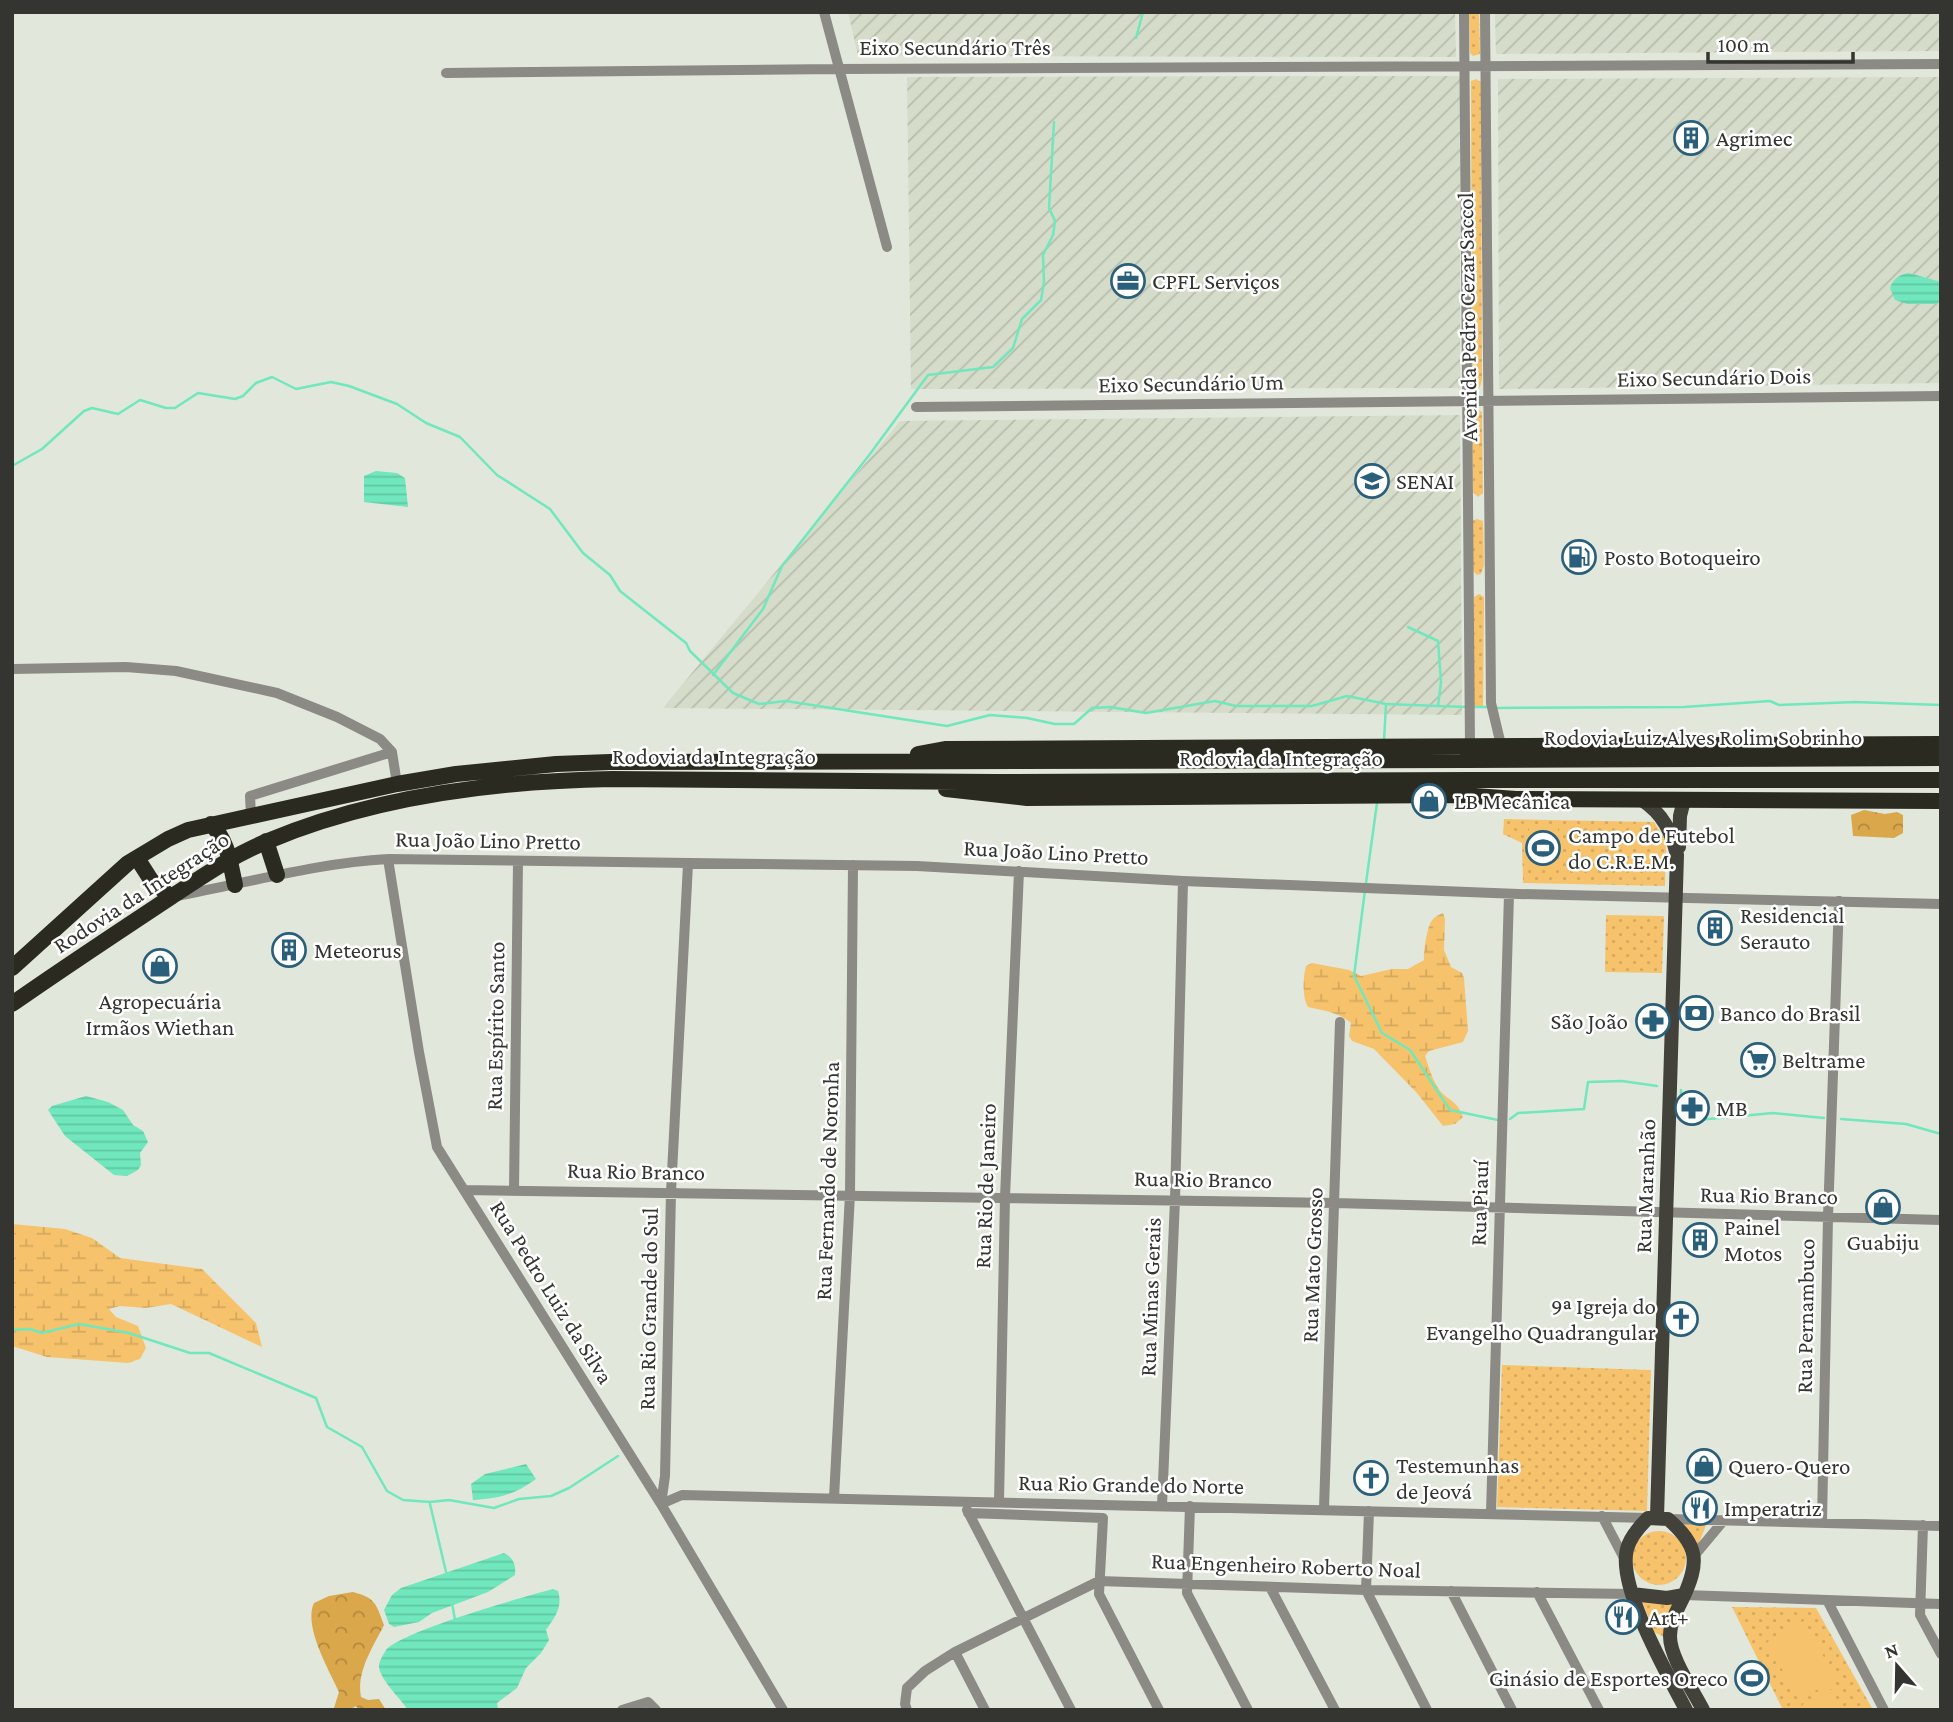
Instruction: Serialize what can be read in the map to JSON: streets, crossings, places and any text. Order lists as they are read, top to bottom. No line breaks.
{"streets":{"highway":["Rodovia Luiz Alves Rolim Sobrinho","Rodovia da Integração"],"main road":["Rua Maranhão"],"street":["Eixo Secundário Três","Avenida Pedro Cezar Saccol","Eixo Secundário Dois","Eixo Secundário Um","Rua João Lino Pretto","Rua Espírito Santo","Rua Rio Branco","Rua Fernando de Noronha","Rua Rio de Janeiro","Rua Piauí","Rua Mato Grosso","Rua Pedro Luiz da Silva","Rua Minas Gerais","Rua Rio Grande do Sul","Rua Pernambuco","Rua Rio Grande do Norte","Rua Engenheiro Roberto Noal"]},"crossings":[["Eixo Secundário Três","Avenida Pedro Cezar Saccol"],["Avenida Pedro Cezar Saccol","Eixo Secundário Dois"],["Avenida Pedro Cezar Saccol","Eixo Secundário Um"],["Avenida Pedro Cezar Saccol","Rodovia Luiz Alves Rolim Sobrinho"],["Avenida Pedro Cezar Saccol","Rodovia da Integração"],["Eixo Secundário Dois","Eixo Secundário Um"],["Rodovia Luiz Alves Rolim Sobrinho","Rodovia da Integração"],["Rodovia da Integração","Rua João Lino Pretto"],["Rua João Lino Pretto","Rua Espírito Santo"],["Rua João Lino Pretto","Rua Fernando de Noronha"],["Rua João Lino Pretto","Rua Rio de Janeiro"],["Rua João Lino Pretto","Rua Maranhão"],["Rua João Lino Pretto","Rua Piauí"],["Rua João Lino Pretto","Rua Pedro Luiz da Silva"],["Rua João Lino Pretto","Rua Minas Gerais"],["Rua João Lino Pretto","Rua Rio Grande do Sul"],["Rua João Lino Pretto","Rua Pernambuco"],["Rua Espírito Santo","Rua Rio Branco"],["Rua Rio Branco","Rua Fernando de Noronha"],["Rua Rio Branco","Rua Rio de Janeiro"],["Rua Rio Branco","Rua Maranhão"],["Rua Rio Branco","Rua Piauí"],["Rua Rio Branco","Rua Mato Grosso"],["Rua Rio Branco","Rua Pedro Luiz da Silva"],["Rua Rio Branco","Rua Minas Gerais"],["Rua Rio Branco","Rua Rio Grande do Sul"],["Rua Rio Branco","Rua Pernambuco"],["Rua Fernando de Noronha","Rua Rio Grande do Norte"],["Rua Rio de Janeiro","Rua Rio Grande do Norte"],["Rua Maranhão","Rua Rio Grande do Norte"],["Rua Maranhão","Rua Engenheiro Roberto Noal"],["Rua Piauí","Rua Rio Grande do Norte"],["Rua Mato Grosso","Rua Rio Grande do Norte"],["Rua Pedro Luiz da Silva","Rua Rio Grande do Sul"],["Rua Pedro Luiz da Silva","Rua Rio Grande do Norte"],["Rua Minas Gerais","Rua Rio Grande do Norte"],["Rua Rio Grande do Sul","Rua Rio Grande do Norte"],["Rua Pernambuco","Rua Rio Grande do Norte"],["Rua Rio Grande do Norte","Rua Engenheiro Roberto Noal"]],"places":{"building":["Agrimec","Residencial Serauto","Meteorus","Painel Motos"],"office":["CPFL Serviços"],"school or university":["SENAI"],"fuel station":["Posto Botoqueiro"],"shop":["LB Mecânica","Agropecuária Irmãos Wiethan","Guabiju","Quero-Quero"],"sports":["Campo de Futebol do C.R.E.M.","Ginásio de Esportes Oreco"],"bank":["Banco do Brasil"],"pharmacy":["São João","MB"],"supermarket":["Beltrame"],"church":["9ª Igreja do Evangelho Quadrangular","Testemunhas de Jeová"],"restaurant":["Imperatriz","Art+"]},"scale_bar":"100 m","north":"top"}
